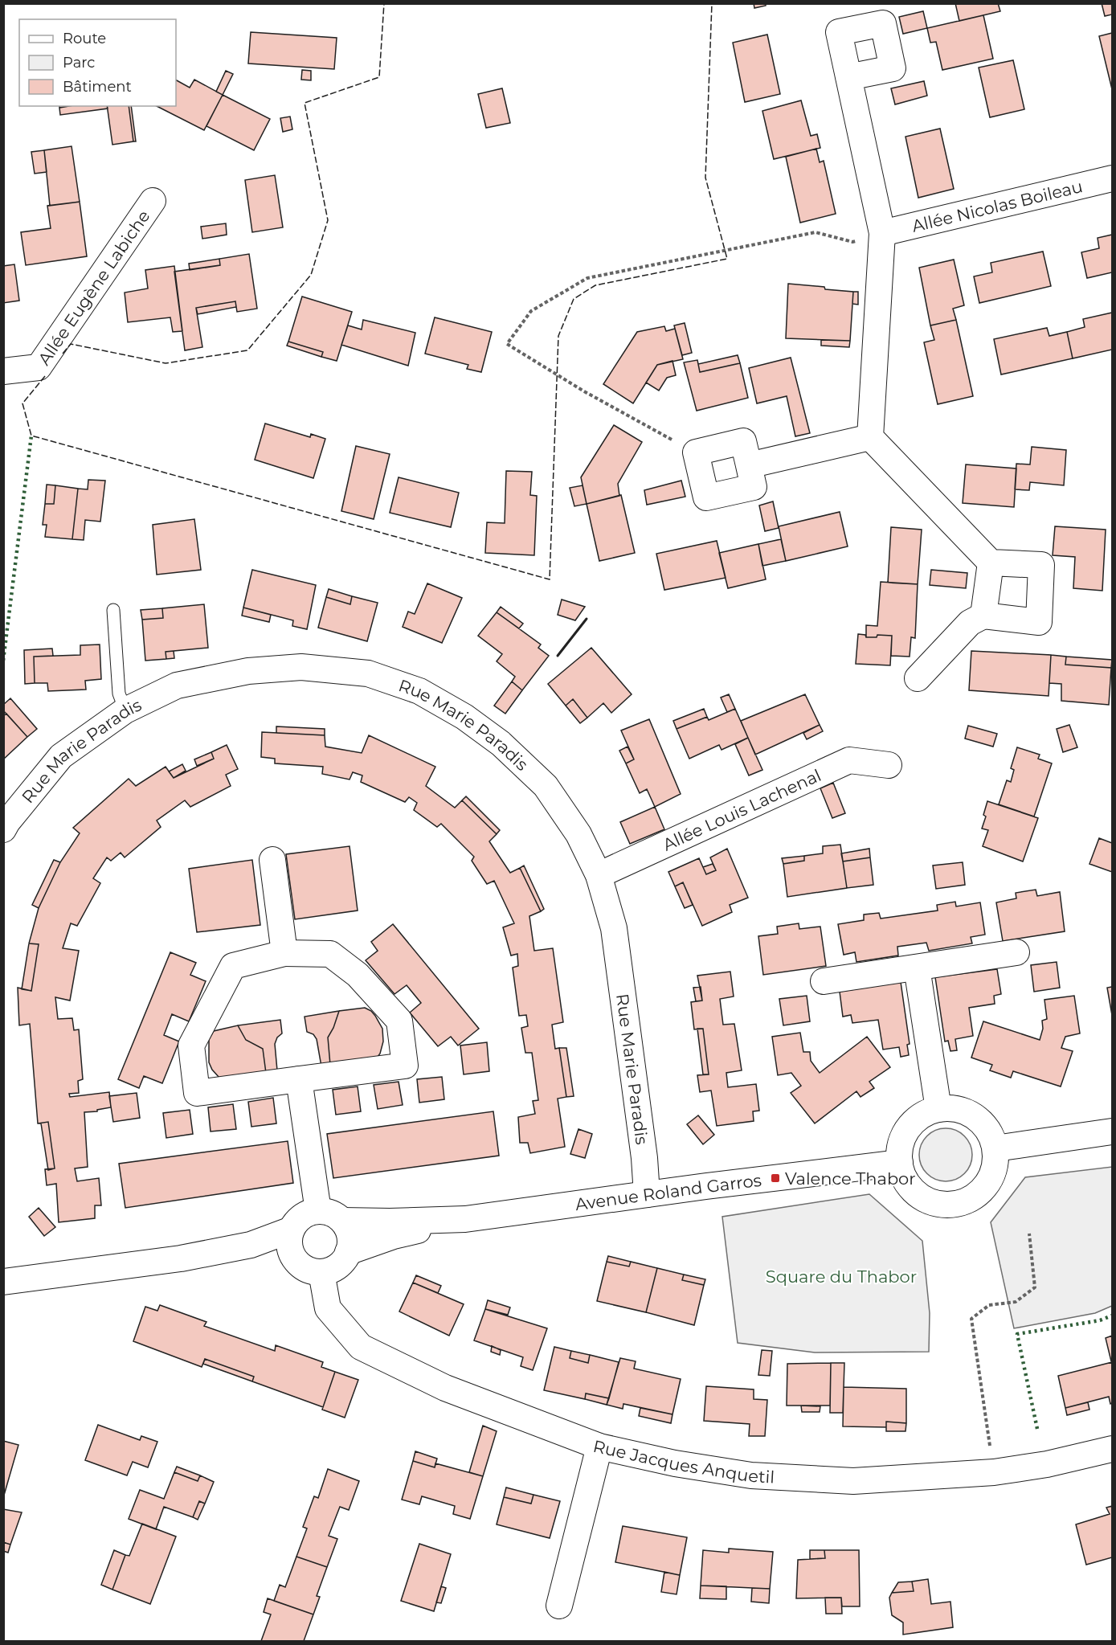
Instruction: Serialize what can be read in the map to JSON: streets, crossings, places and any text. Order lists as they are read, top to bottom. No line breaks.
{"streets":{"street":["Allée Nicolas Boileau","Allée Eugène Labiche","Rue Marie Paradis","Allée Louis Lachenal","Avenue Roland Garros","Rue Jacques Anquetil"]},"crossings":[["Rue Marie Paradis","Allée Louis Lachenal"],["Rue Marie Paradis","Avenue Roland Garros"],["Avenue Roland Garros","Rue Jacques Anquetil"]],"parks":["Square du Thabor"],"places":{"transit":["Valence Thabor"]},"legend":["Route","Parc","Bâtiment"]}
